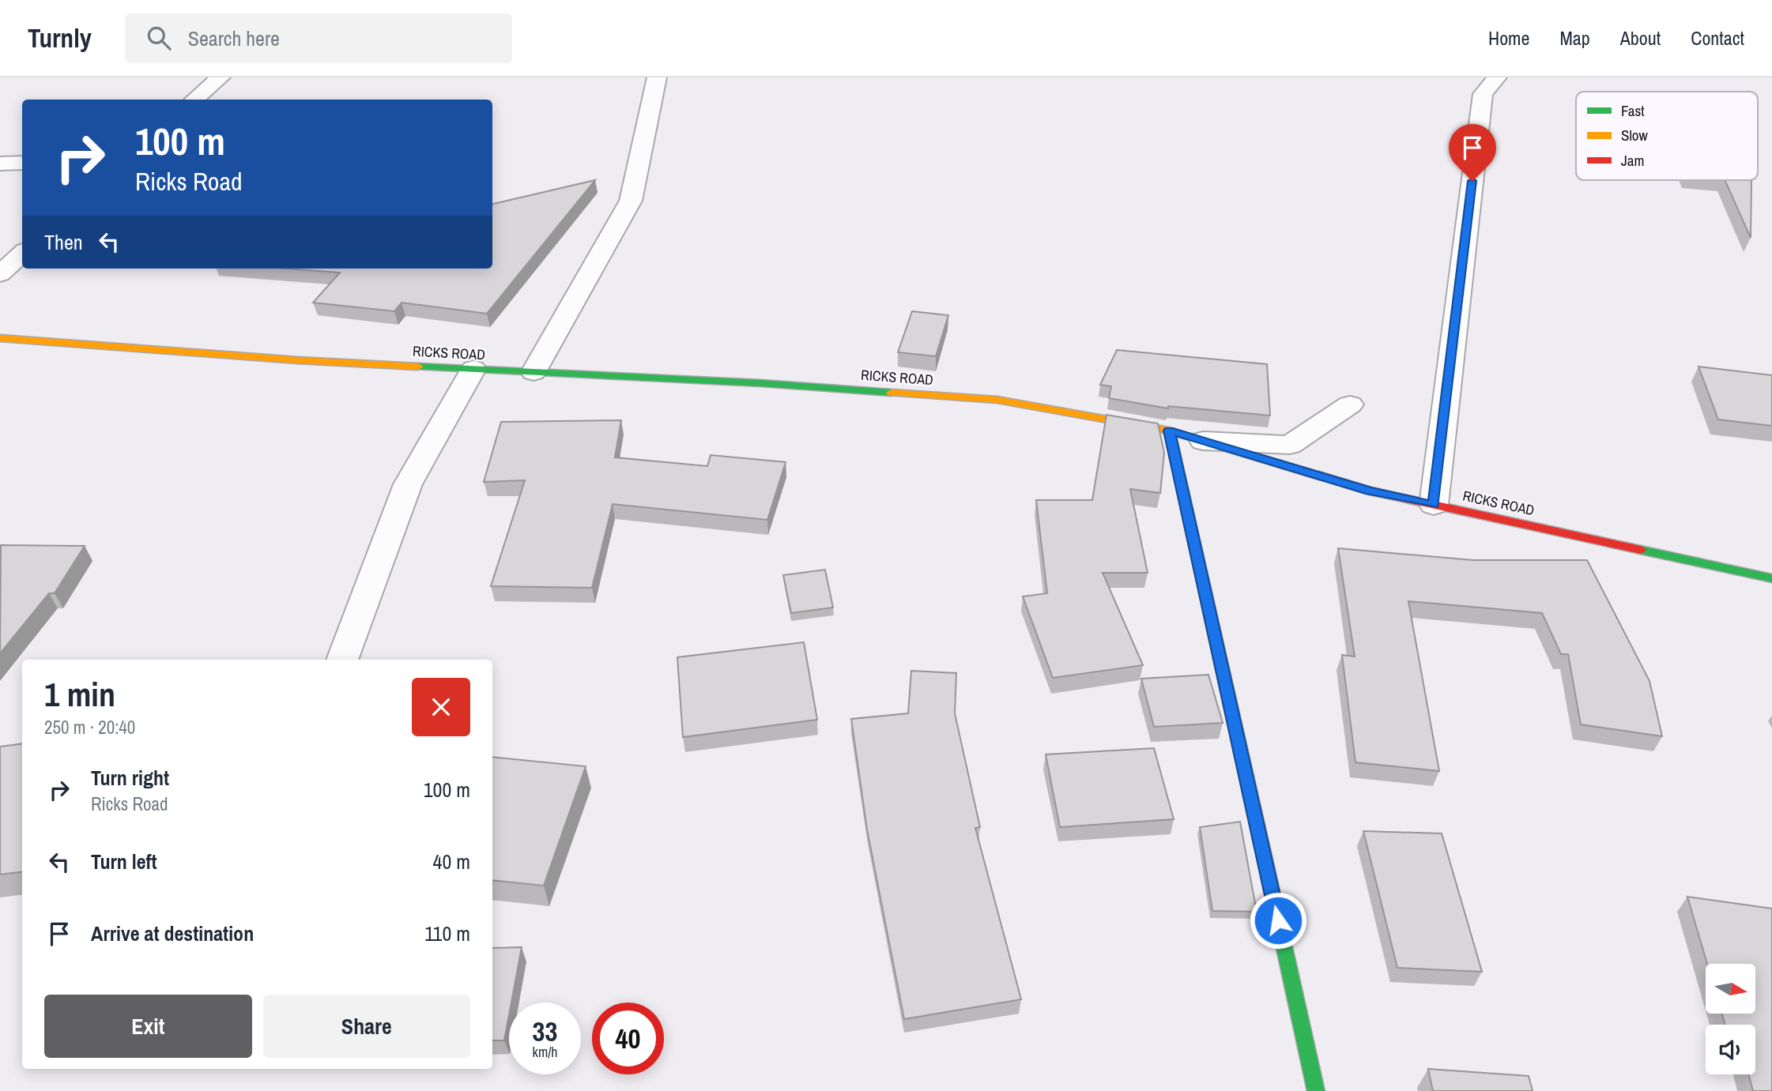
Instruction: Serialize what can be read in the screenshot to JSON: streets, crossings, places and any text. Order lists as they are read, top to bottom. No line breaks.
{"streets":{"street":["RICKS ROAD"]},"legend":["Fast","Slow","Jam"],"north":"right","page":{"header":"Turnly","search":"Search here","nav":["Home","Map","About","Contact"],"turn":["100 m","Ricks Road"],"then":"Then","heading":["1 min","250 m · 20:40"],"list":[{"name":"Turn right","note":"Ricks Road","value":"100 m"},{"name":"Turn left","value":"40 m"},{"name":"Arrive at destination","value":"110 m"}],"buttons":["Exit","Share"],"speed":"33 km/h","limit":"40"}}
